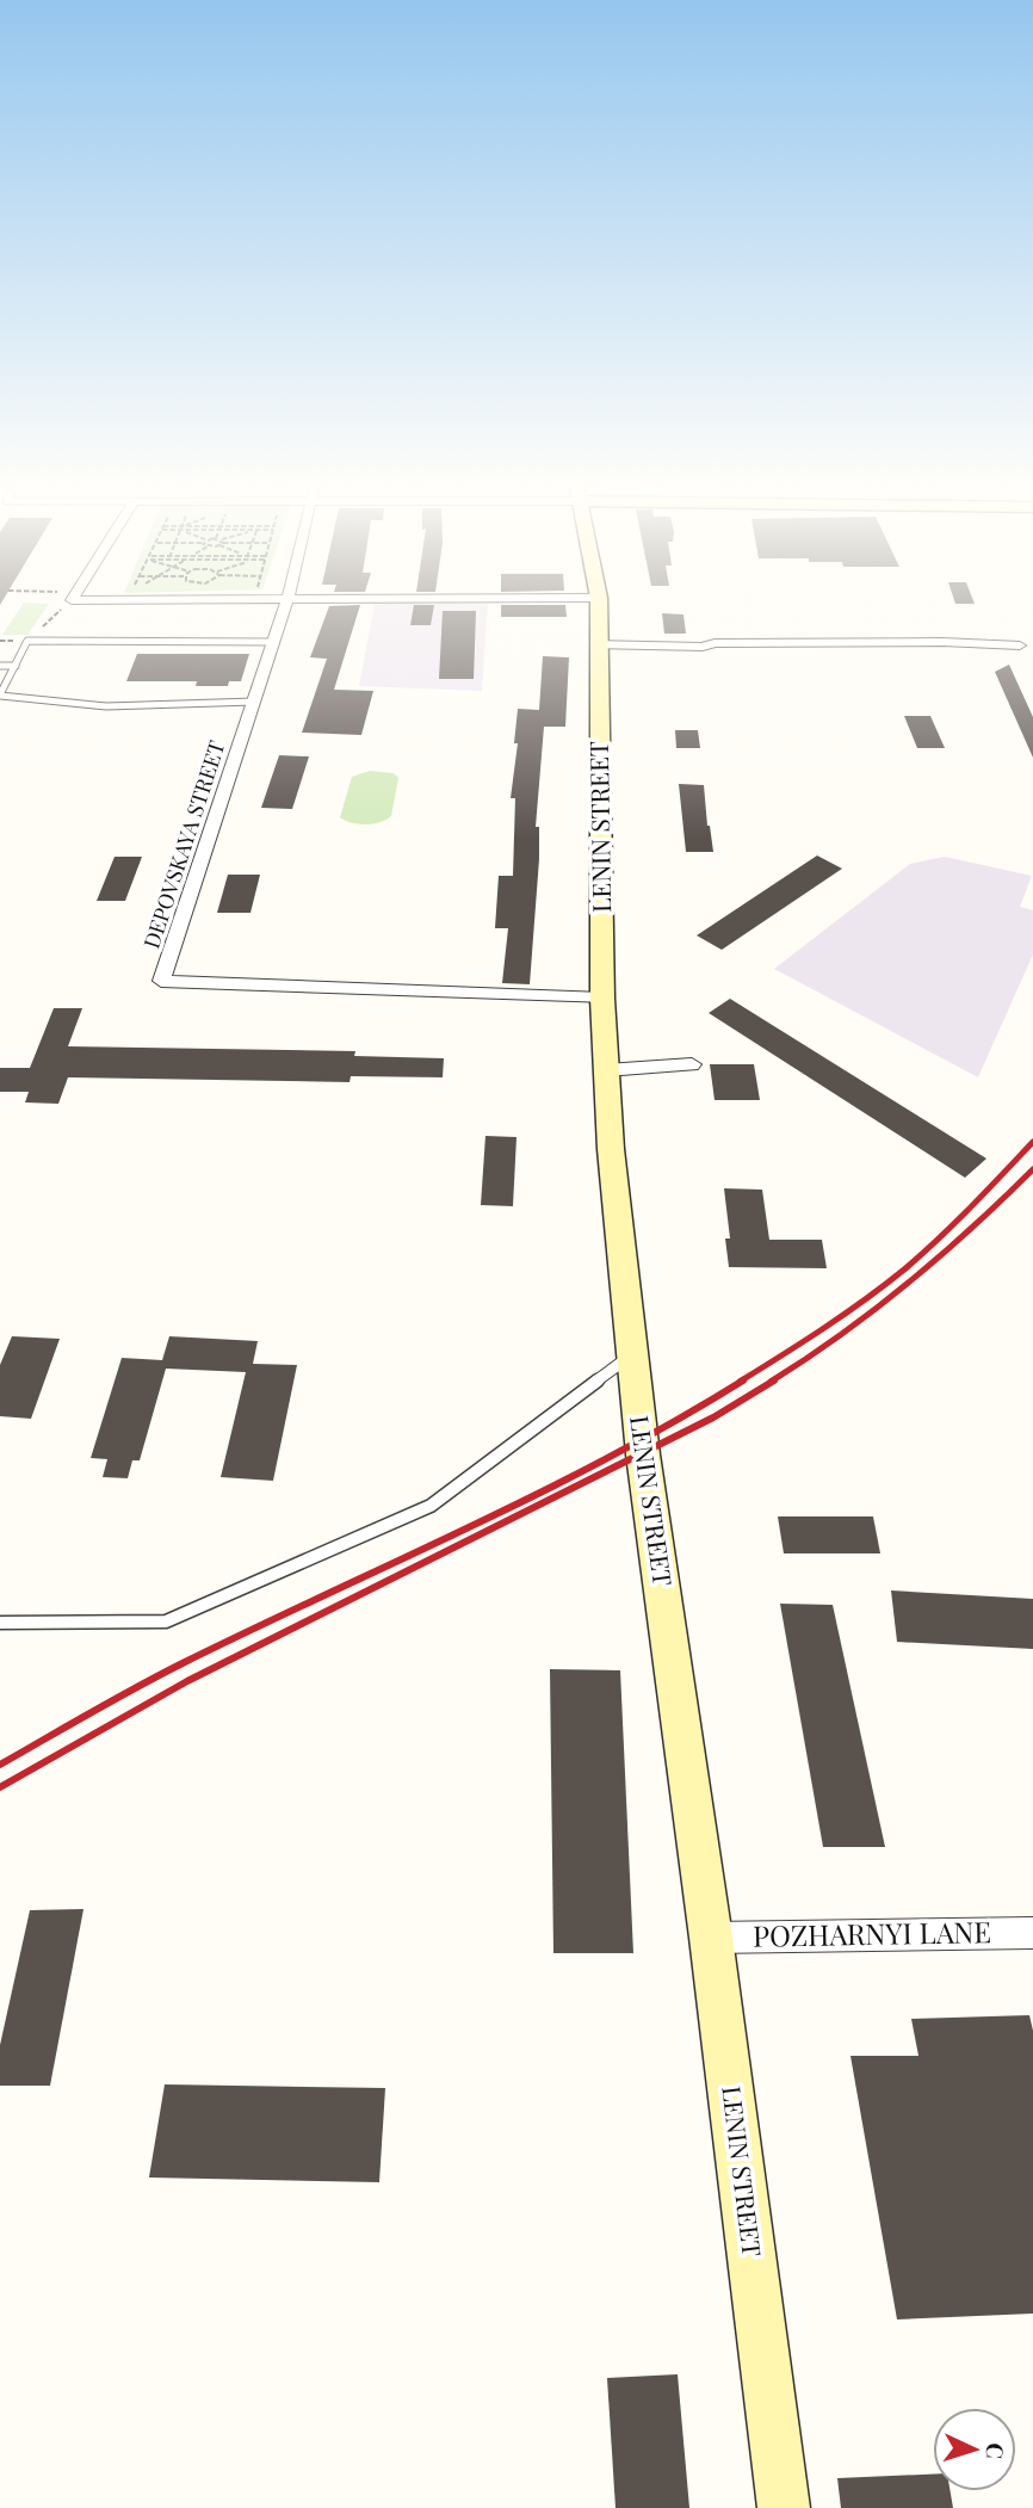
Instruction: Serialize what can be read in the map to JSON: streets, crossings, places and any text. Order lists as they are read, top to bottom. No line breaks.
{"streets":{"main road":["LENIN STREET"],"street":["DEPOVSKAYA STREET","POZHARNYI LANE"]},"crossings":[["LENIN STREET","DEPOVSKAYA STREET"],["LENIN STREET","POZHARNYI LANE"]],"north":"right"}
